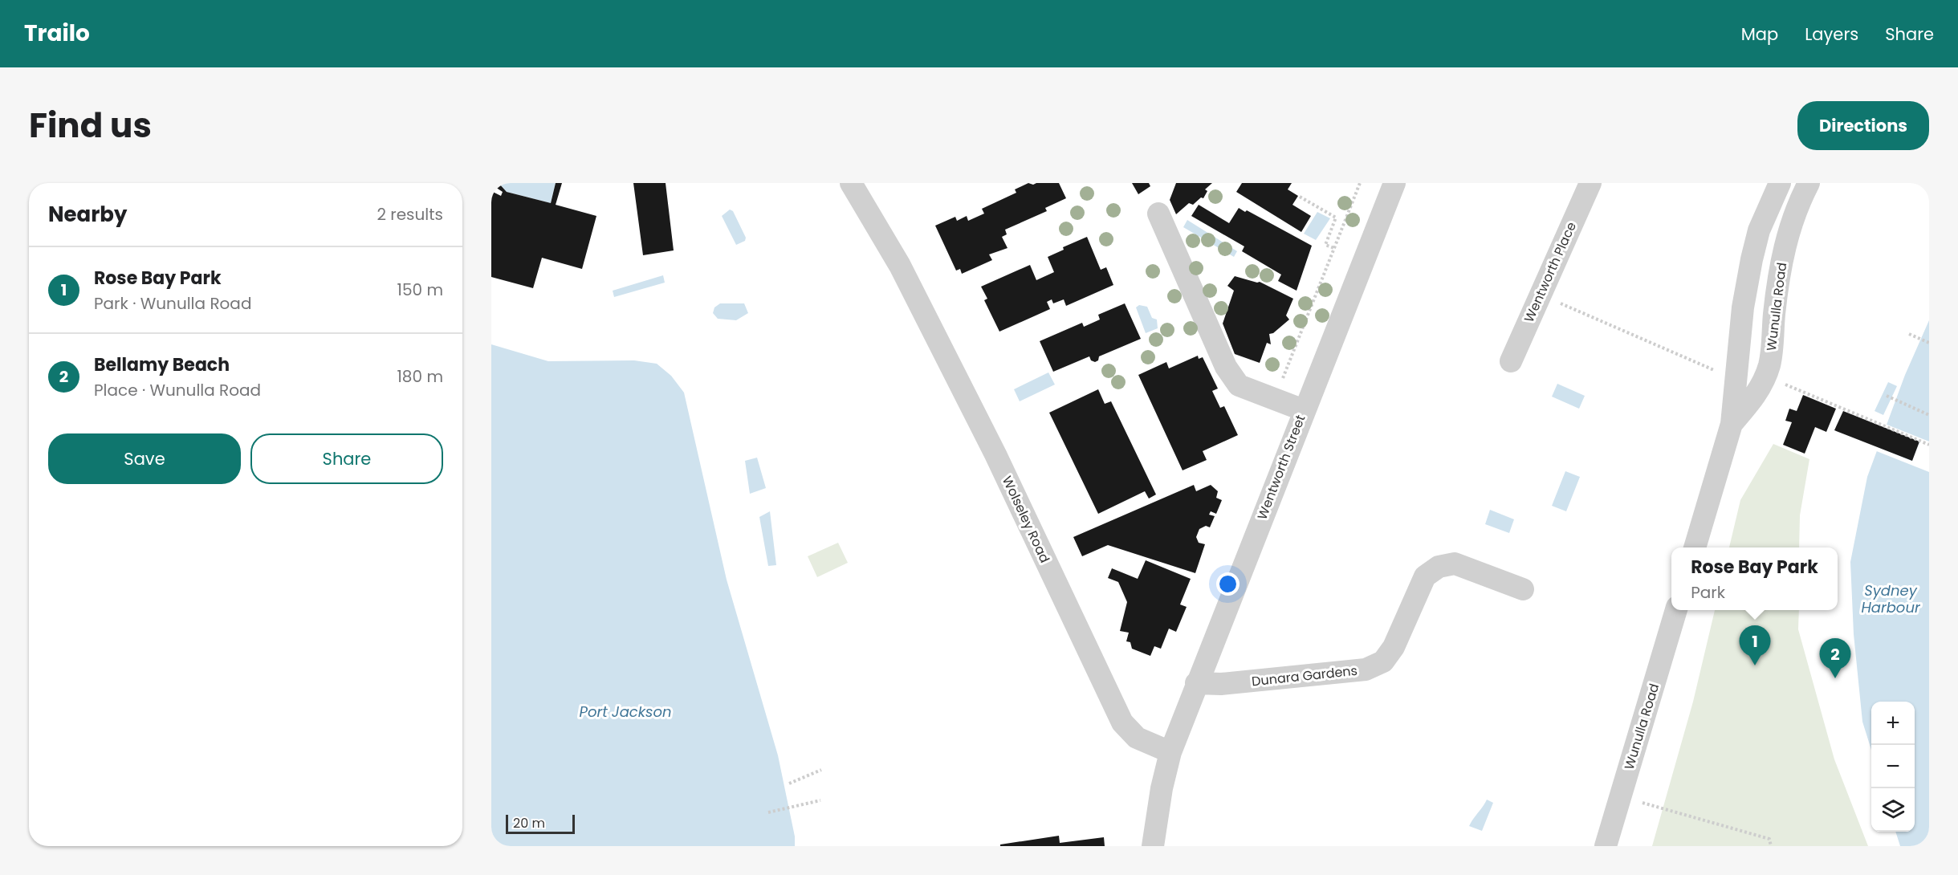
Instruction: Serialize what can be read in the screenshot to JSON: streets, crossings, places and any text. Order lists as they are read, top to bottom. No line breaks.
{"streets":{"street":["Wentworth Place","Wunulla Road","Wentworth Street","Wolseley Road","Dunara Gardens"]},"crossings":[["Wentworth Street","Wolseley Road"],["Wentworth Street","Dunara Gardens"]],"water":["Sydney Harbour","Port Jackson"],"scale_bar":"20 m","page":{"header":"Trailo","nav":["Map","Layers","Share"],"title":"Find us","buttons":["Directions",["Save","Share"]],"heading":["Nearby","2 results"],"list":[{"mark":"1","name":"Rose Bay Park","note":"Park · Wunulla Road","value":"150 m"},{"mark":"2","name":"Bellamy Beach","note":"Place · Wunulla Road","value":"180 m"}],"popup":["Rose Bay Park","Park"],"pins":["1","2"],"map_buttons":["+","−"],"scale":"20 m"}}
